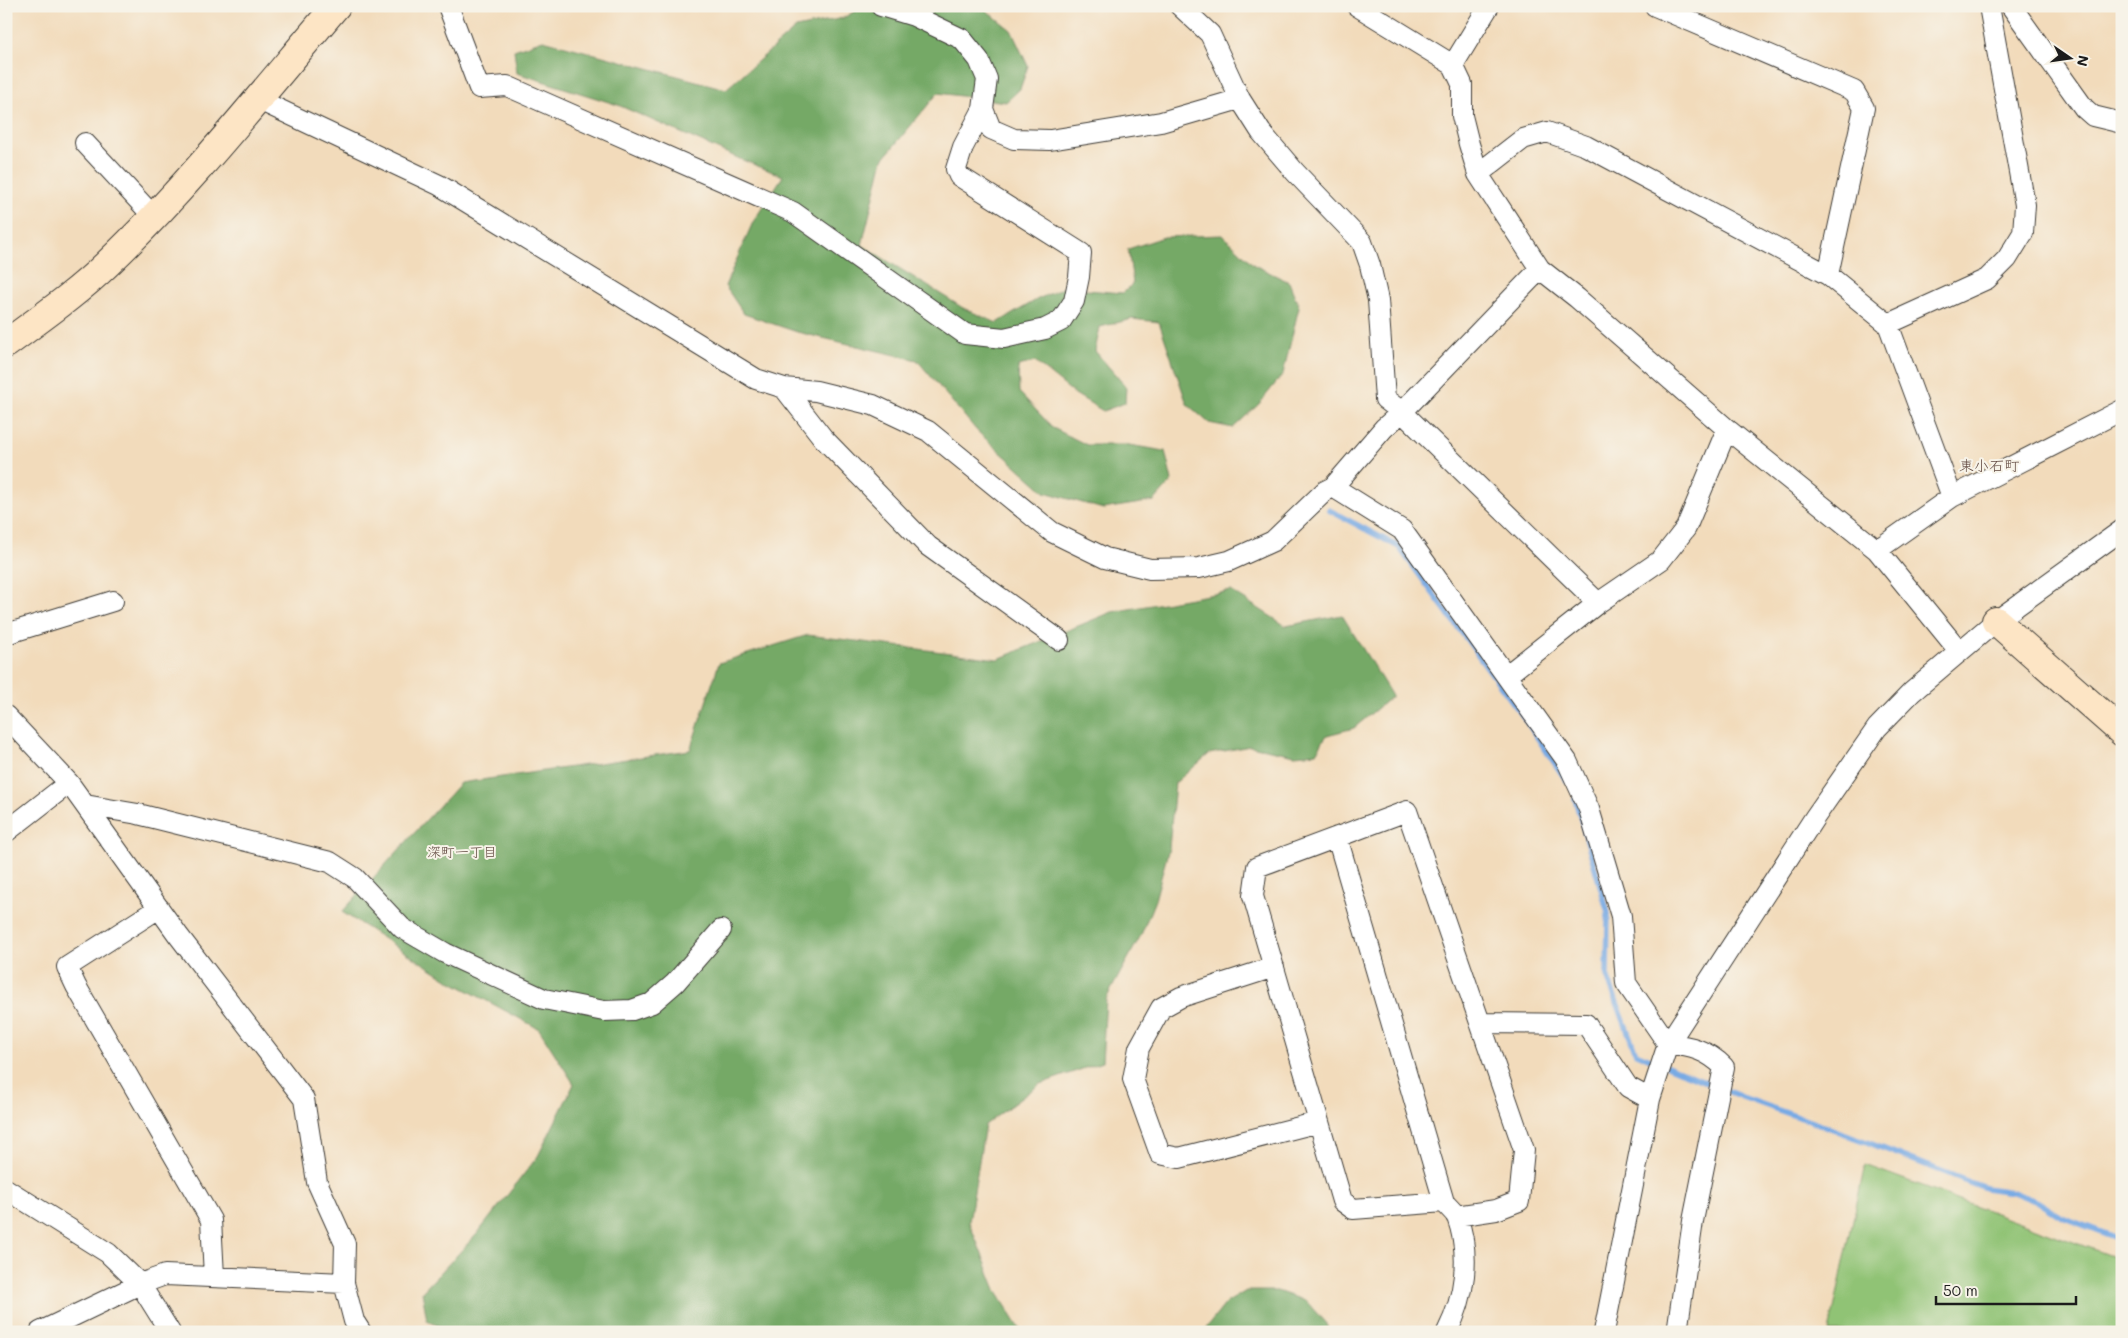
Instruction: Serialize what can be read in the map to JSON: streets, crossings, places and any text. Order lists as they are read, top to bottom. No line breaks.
{"districts":["東小石町","深町一丁目"],"scale_bar":"50 m","north":"right"}
